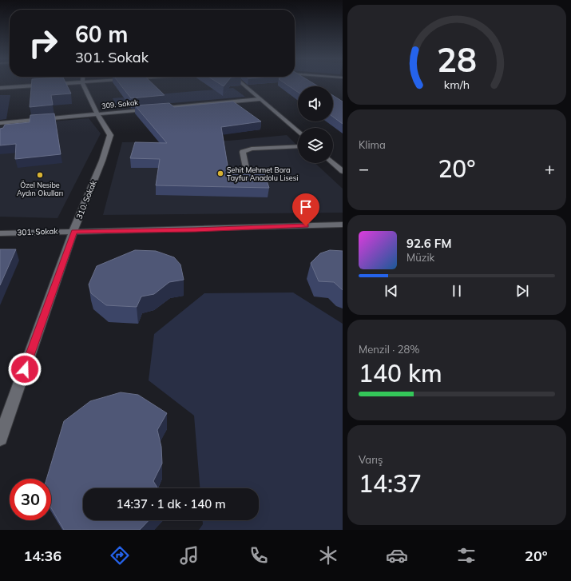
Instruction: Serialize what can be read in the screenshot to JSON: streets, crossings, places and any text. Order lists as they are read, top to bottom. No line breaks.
{"streets":{"street":["309. Sokak","310. Sokak","301. Sokak"]},"crossings":[["309. Sokak","310. Sokak"],["310. Sokak","301. Sokak"]],"places":["Şehit Mehmet Bora Tayfur Anadolu Lisesi","Özel Nesibe Aydın Okulları"],"page":{"turn":["60 m","301. Sokak"],"tile":["Klima",["Menzil · 28%","140 km"],["Varış","14:37"]],"heat":["−","20°","+"],"song":["92.6 FM","Müzik"],"limit":"30","trip":"14:37 · 1 dk · 140 m","tabs":["14:36","20°"],"gauge":["28","km/h"]}}
